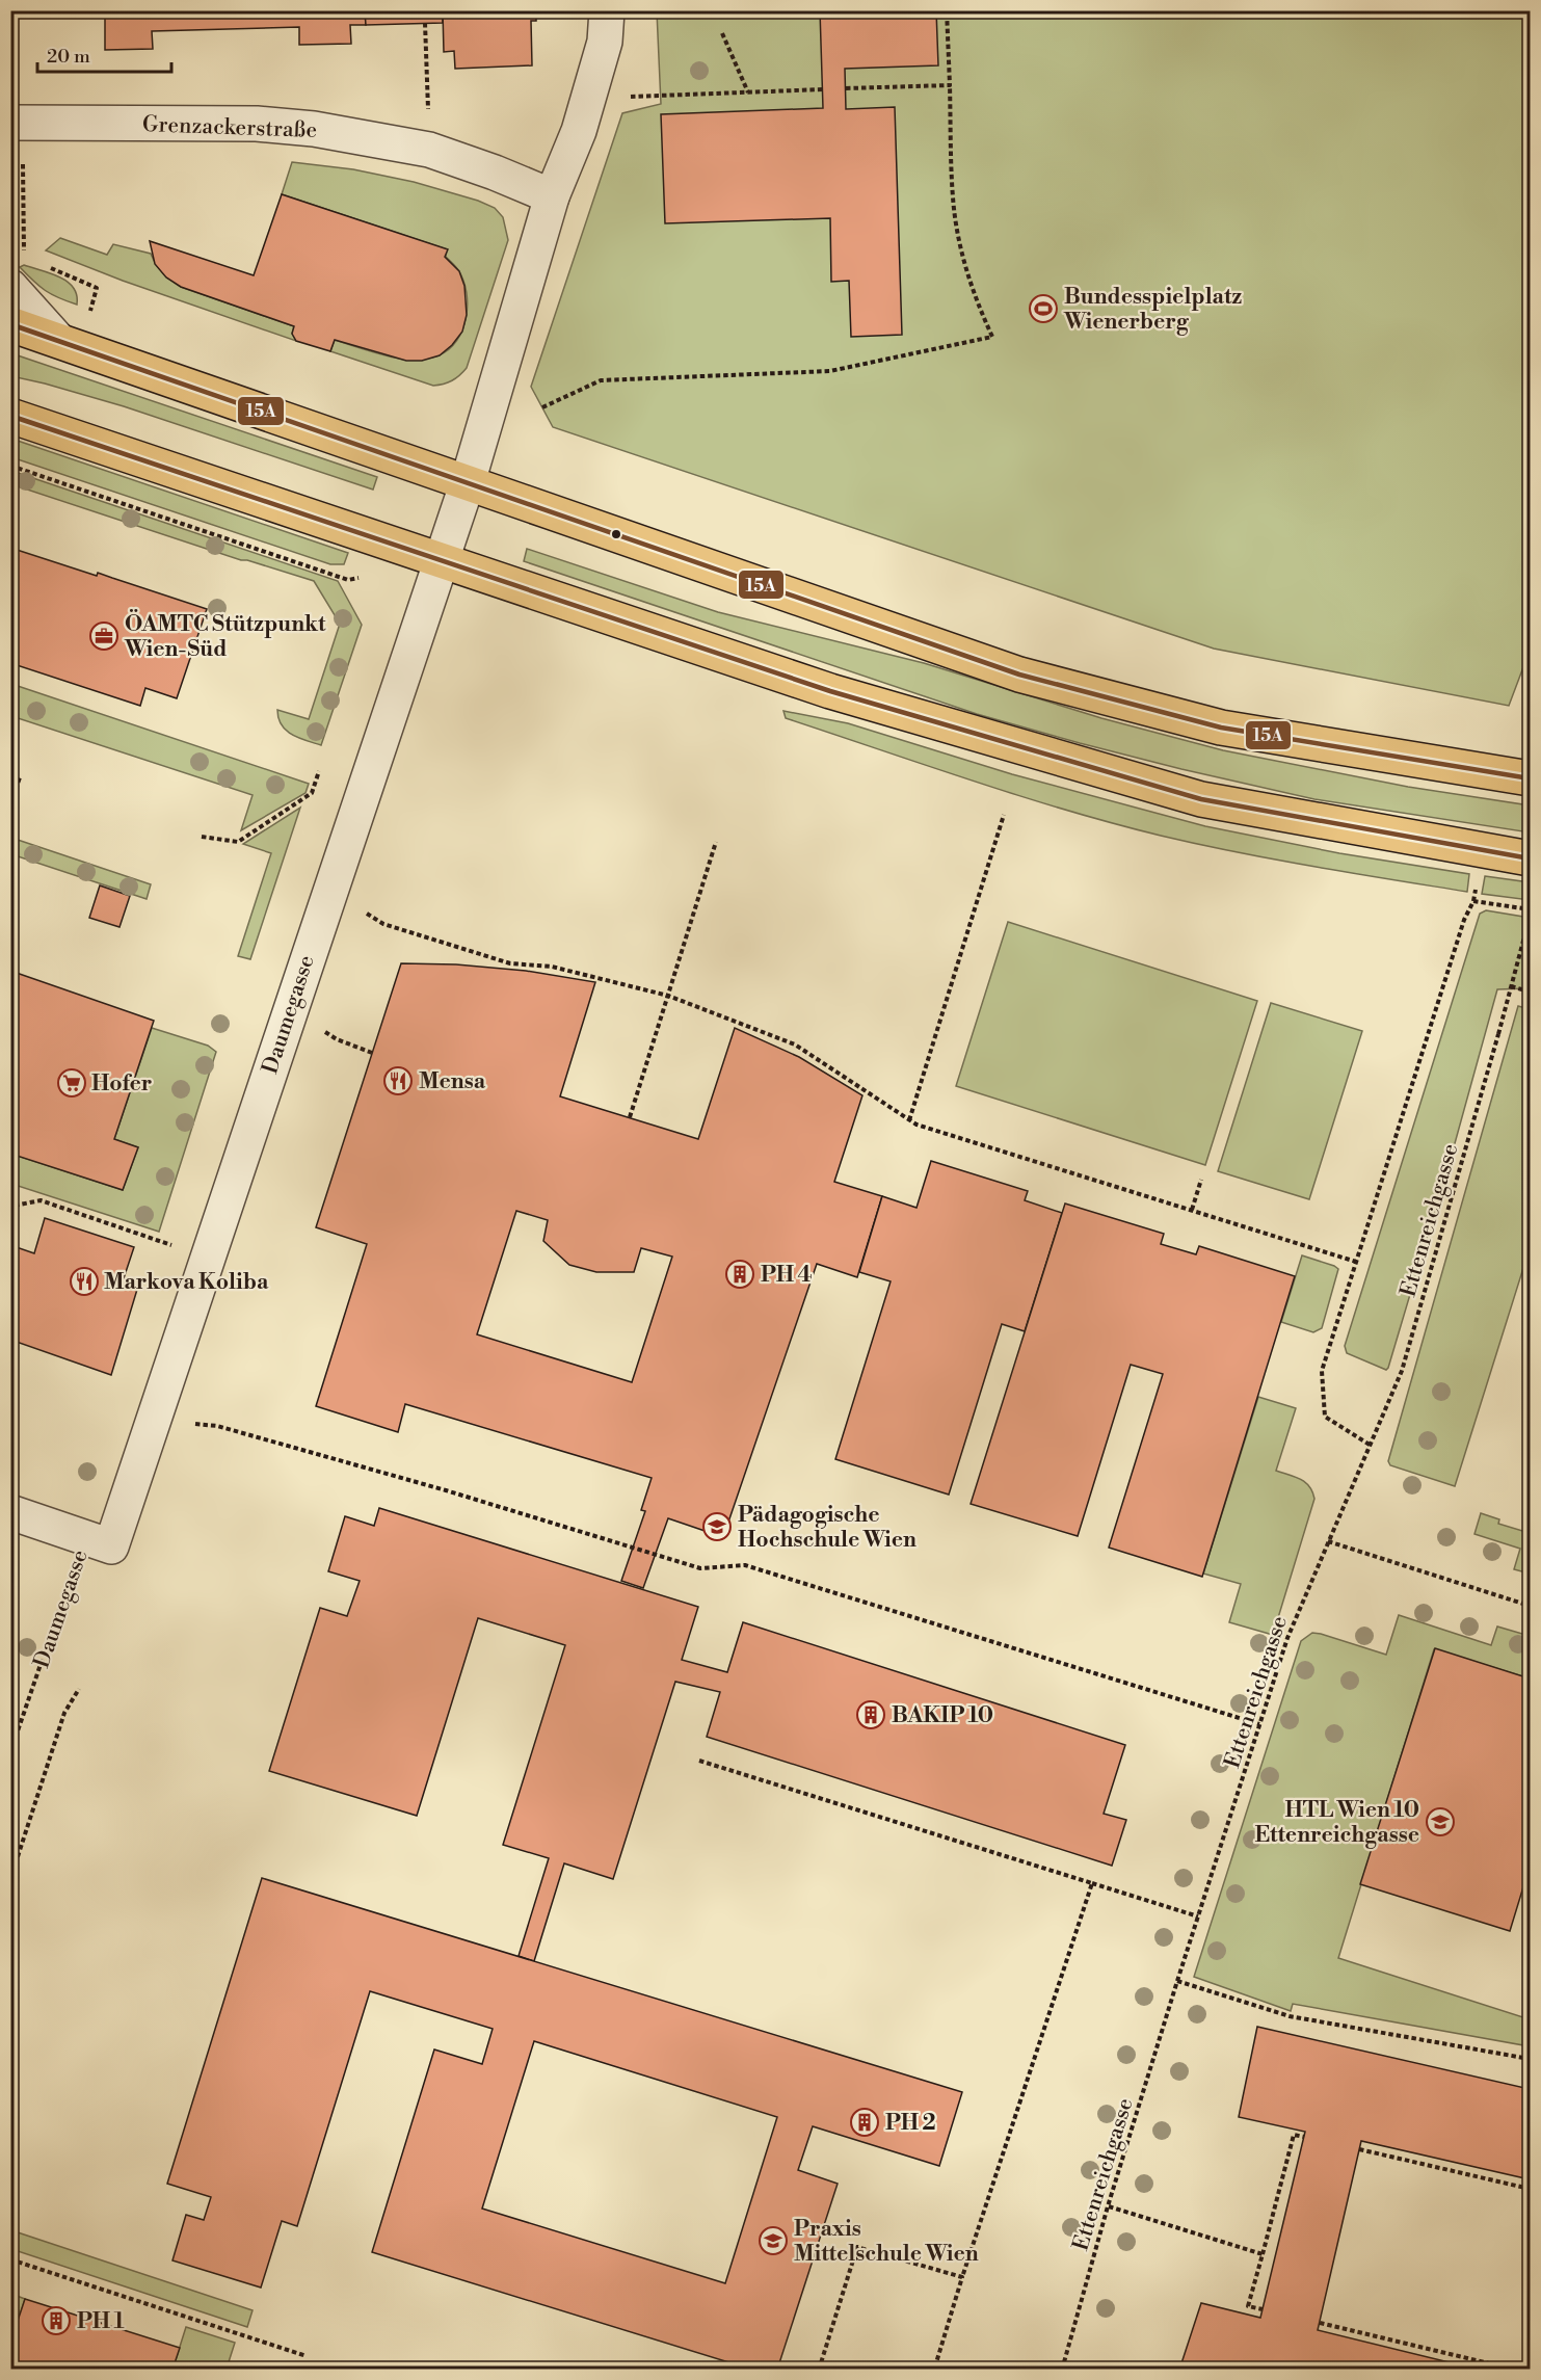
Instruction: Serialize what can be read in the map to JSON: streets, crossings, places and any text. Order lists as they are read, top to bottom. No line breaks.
{"streets":{"street":["Grenzackerstraße","Daumegasse"],"path":["Ettenreichgasse"]},"places":{"sports":["Bundesspielplatz Wienerberg"],"office":["ÖAMTC Stützpunkt Wien-Süd"],"restaurant":["Mensa","Markova Koliba"],"supermarket":["Hofer"],"building":["PH 4","BAKIP 10","PH 2","PH 1"],"school or university":["Pädagogische Hochschule Wien","HTL Wien 10 Ettenreichgasse","Praxis Mittelschule Wien"]},"lines":["transit line 15A"],"scale_bar":"20 m"}
